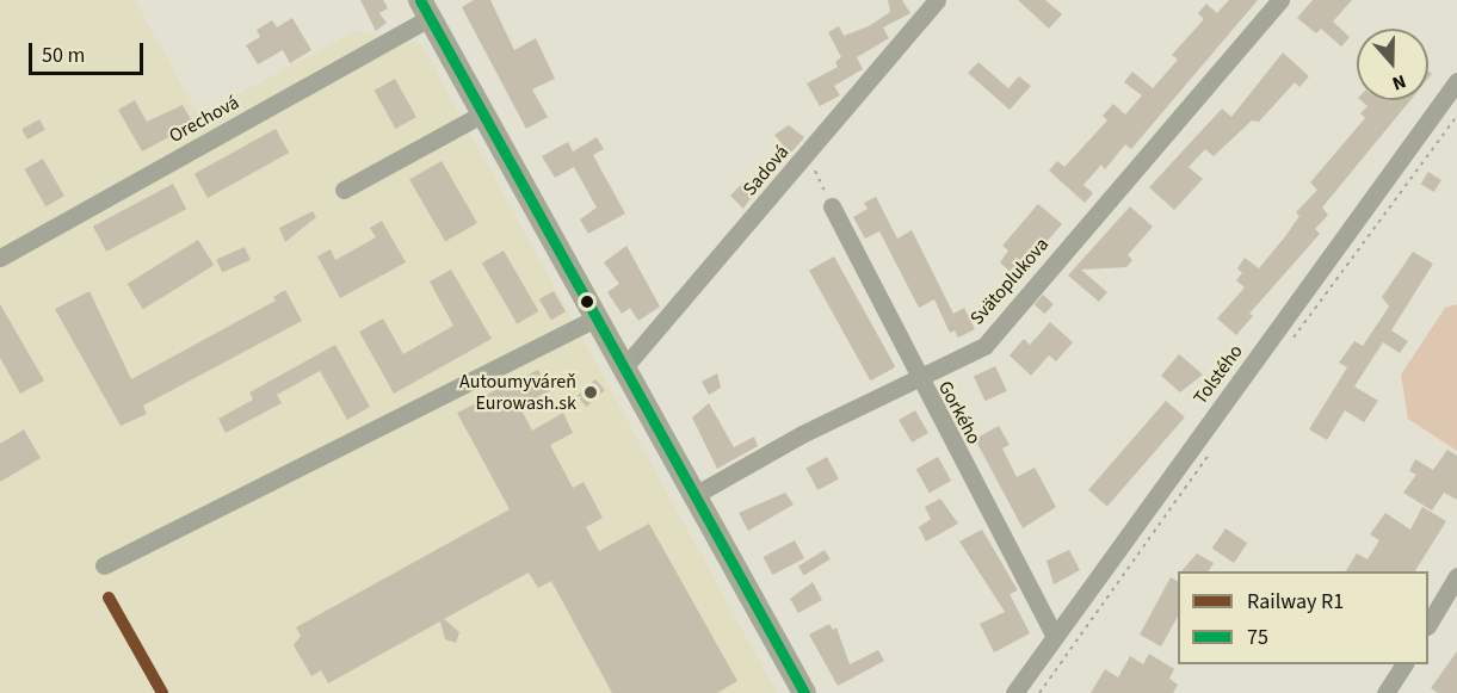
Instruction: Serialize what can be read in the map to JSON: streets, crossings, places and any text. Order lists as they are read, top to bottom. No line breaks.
{"streets":{"street":["Orechová","Sadová","Svätoplukova","Tolstého","Gorkého"]},"crossings":[["Svätoplukova","Gorkého"],["Tolstého","Gorkého"]],"places":["Autoumyváreň Eurowash.sk"],"lines":["transit line 75","rail line R1"],"legend":["Railway R1","75"],"scale_bar":"50 m","north":"bottom"}
